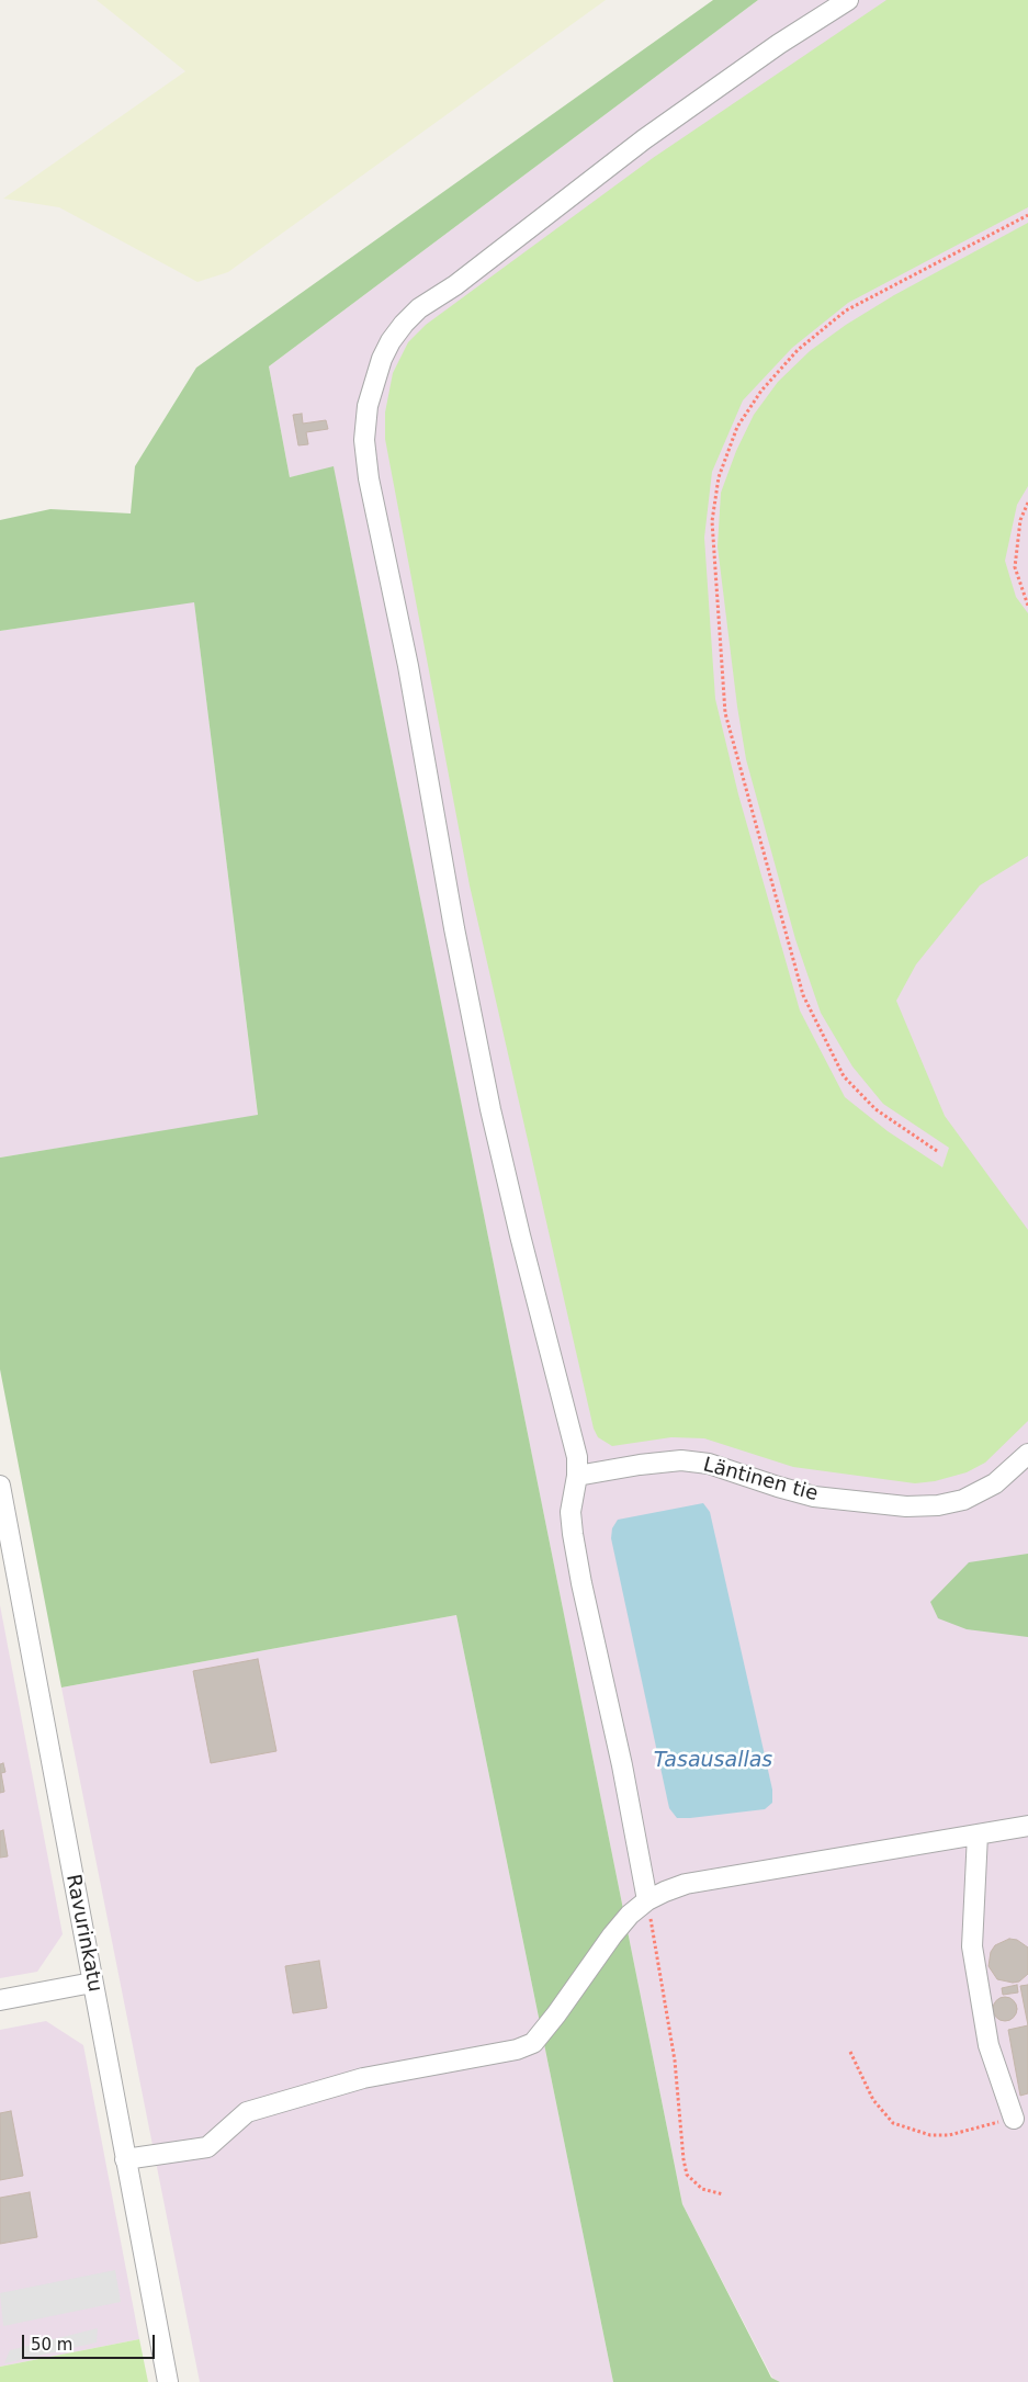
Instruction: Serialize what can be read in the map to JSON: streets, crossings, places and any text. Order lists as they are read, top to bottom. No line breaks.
{"streets":{"street":["Läntinen tie","Ravurinkatu"]},"water":["Tasausallas"],"scale_bar":"50 m"}
